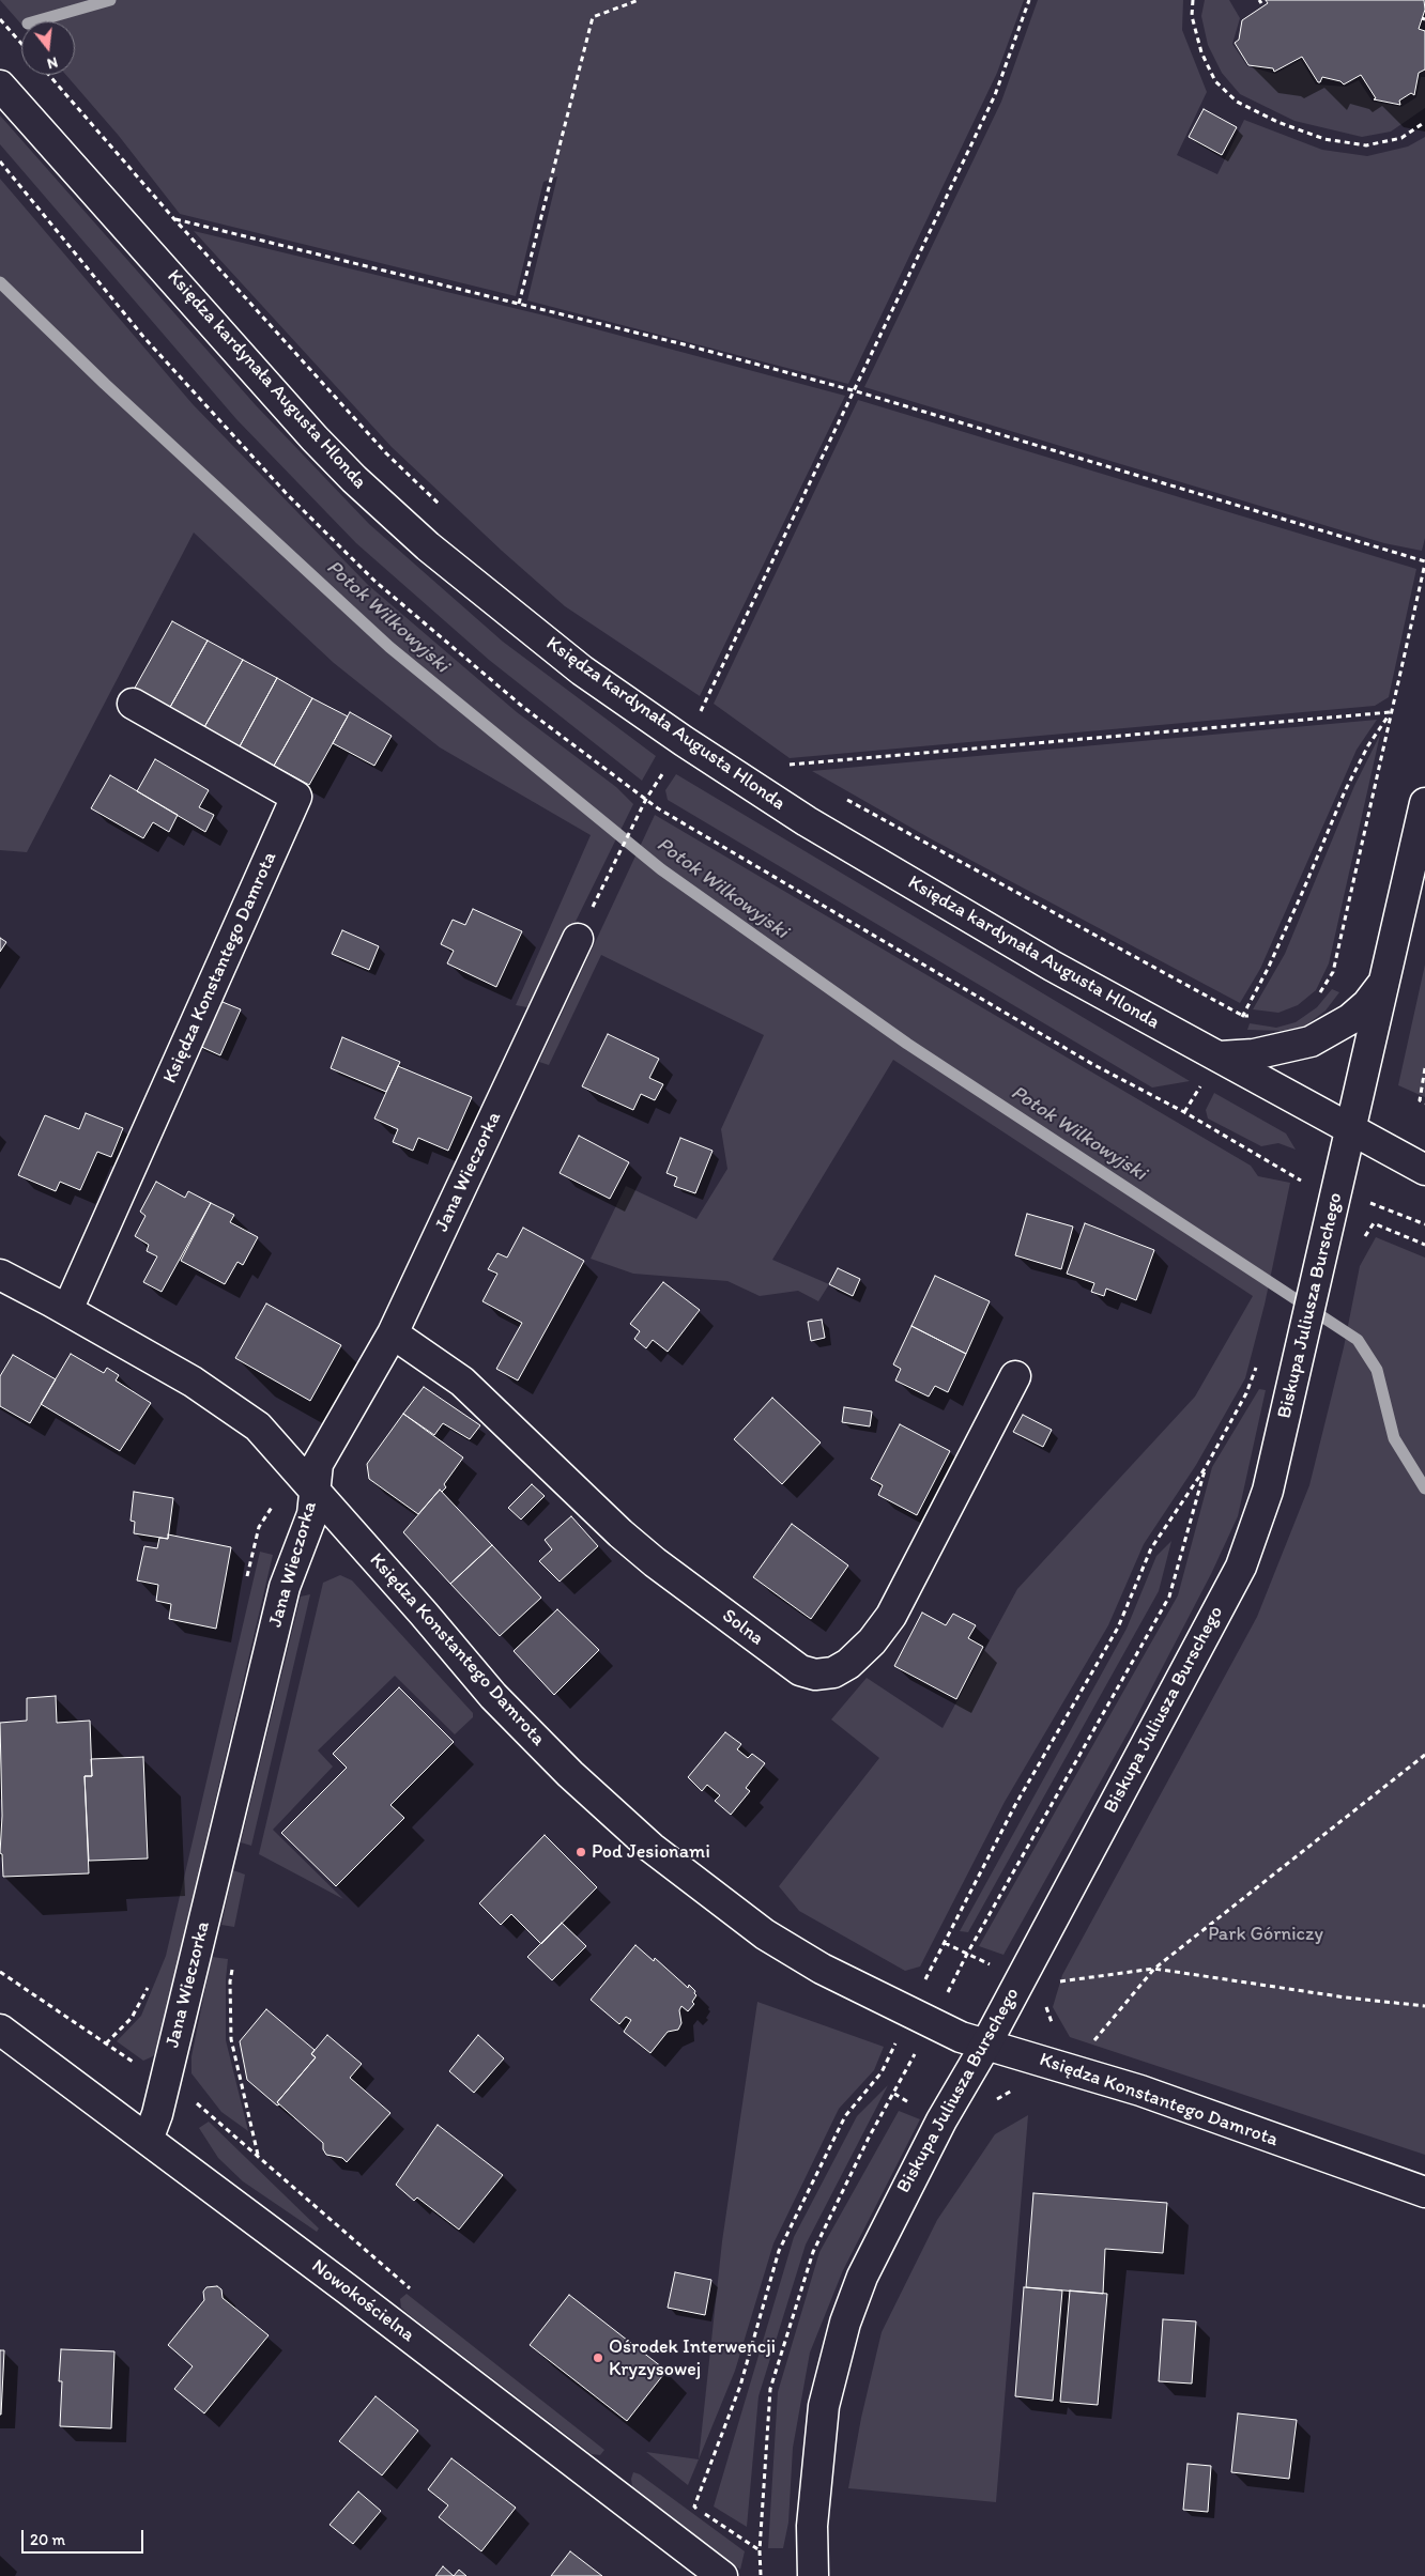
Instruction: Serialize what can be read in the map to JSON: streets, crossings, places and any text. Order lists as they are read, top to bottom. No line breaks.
{"streets":{"street":["Księdza kardynała Augusta Hlonda","Księdza Konstantego Damrota","Jana Wieczorka","Biskupa Juliusza Burschego","Solna","Nowokościelna"]},"crossings":[["Księdza kardynała Augusta Hlonda","Biskupa Juliusza Burschego"],["Księdza Konstantego Damrota","Jana Wieczorka"],["Księdza Konstantego Damrota","Biskupa Juliusza Burschego"],["Jana Wieczorka","Solna"],["Jana Wieczorka","Nowokościelna"]],"water":["Potok Wilkowyjski"],"parks":["Park Górniczy"],"places":["Pod Jesionami","Ośrodek Interwencji Kryzysowej"],"scale_bar":"20 m","north":"bottom"}
